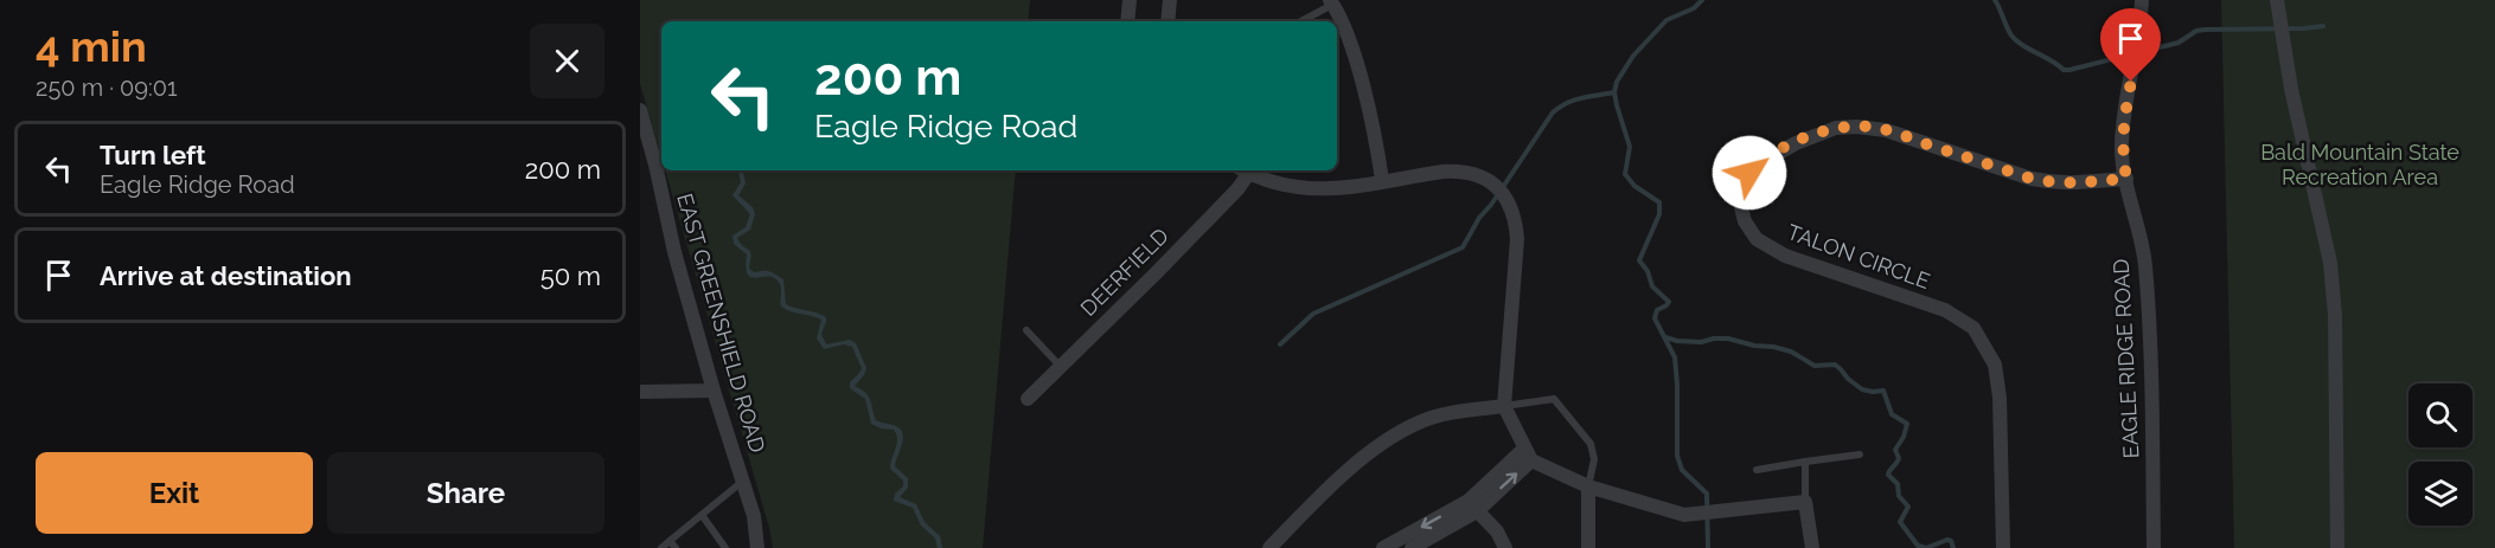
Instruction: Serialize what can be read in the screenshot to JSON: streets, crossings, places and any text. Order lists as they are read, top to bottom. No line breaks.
{"streets":{"street":["TALON CIRCLE","DEERFIELD","EAST GREENSHIELD ROAD","EAGLE RIDGE ROAD"]},"crossings":[["TALON CIRCLE","EAGLE RIDGE ROAD"]],"parks":["Bald Mountain State Recreation Area"],"page":{"heading":["4 min","250 m · 09:01"],"turn":["200 m","Eagle Ridge Road"],"list":[{"name":"Turn left","note":"Eagle Ridge Road","value":"200 m"},{"name":"Arrive at destination","value":"50 m"}],"buttons":["Exit","Share"]}}
